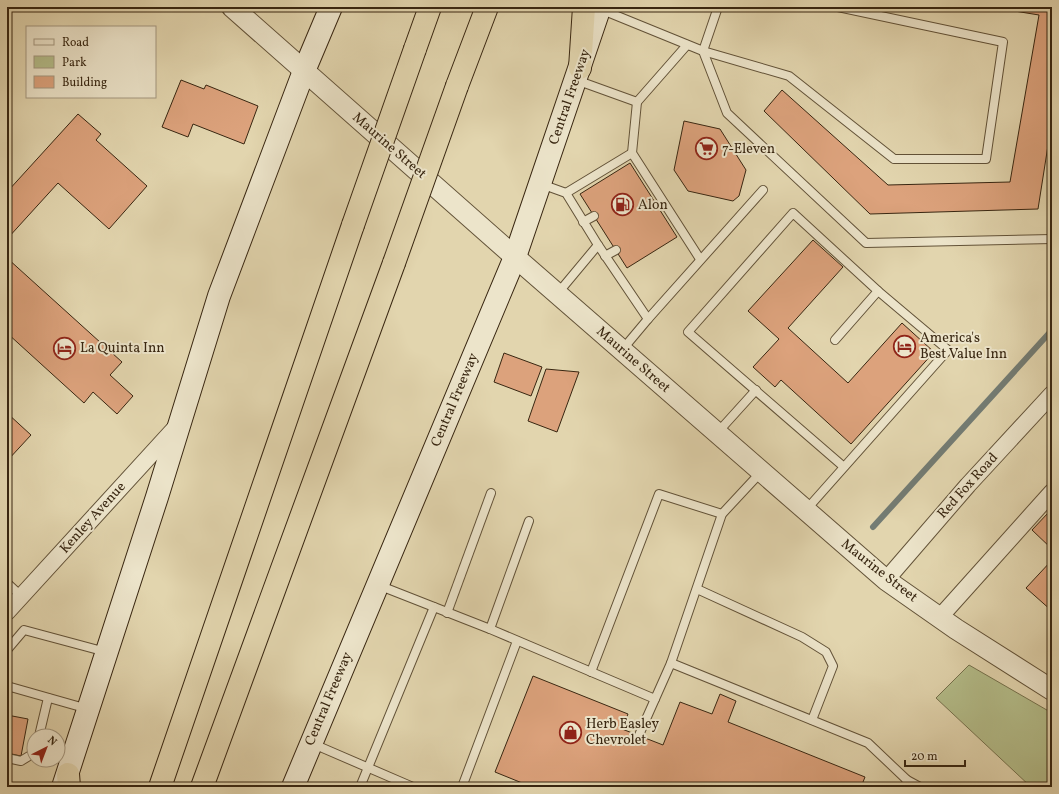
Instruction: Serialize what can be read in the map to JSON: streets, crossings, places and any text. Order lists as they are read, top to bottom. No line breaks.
{"streets":{"main road":["Central Freeway"],"street":["Maurine Street","Red Fox Road","Kenley Avenue"]},"crossings":[["Central Freeway","Maurine Street"],["Maurine Street","Red Fox Road"]],"places":{"supermarket":["7-Eleven"],"fuel station":["Alon"],"hotel":["America's Best Value Inn","La Quinta Inn"],"shop":["Herb Easley Chevrolet"]},"legend":["Road","Park","Building"],"scale_bar":"20 m","north":"top right"}
